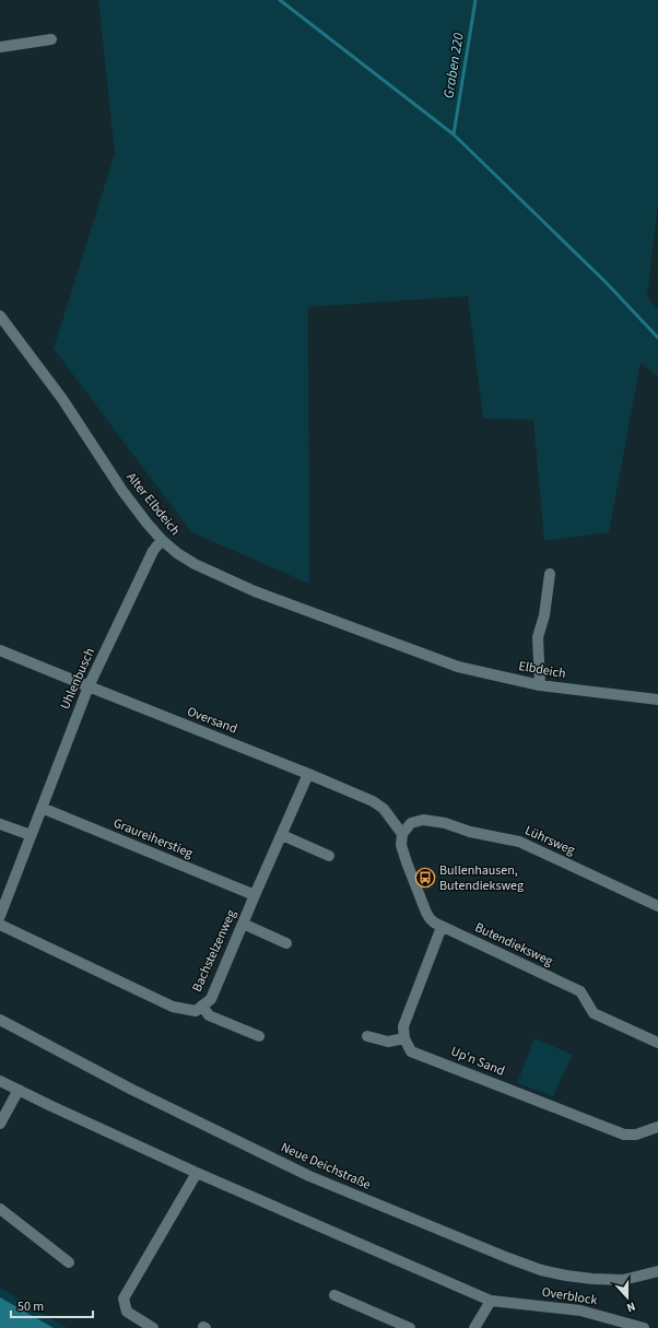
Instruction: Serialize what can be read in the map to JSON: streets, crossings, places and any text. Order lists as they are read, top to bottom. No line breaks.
{"streets":{"street":["Alter Elbdeich","Elbdeich","Uhlenbusch","Oversand","Graureiherstieg","Lührsweg","Butendieksweg","Bachstelzenweg","Up'n Sand","Neue Deichstraße","Overblock"]},"crossings":[["Alter Elbdeich","Elbdeich"],["Alter Elbdeich","Uhlenbusch"],["Uhlenbusch","Oversand"],["Uhlenbusch","Graureiherstieg"],["Oversand","Lührsweg"],["Oversand","Butendieksweg"],["Oversand","Bachstelzenweg"],["Graureiherstieg","Bachstelzenweg"],["Lührsweg","Butendieksweg"]],"water":["Graben 220"],"places":{"bus stop":["Bullenhausen, Butendieksweg"]},"scale_bar":"50 m","north":"bottom"}
